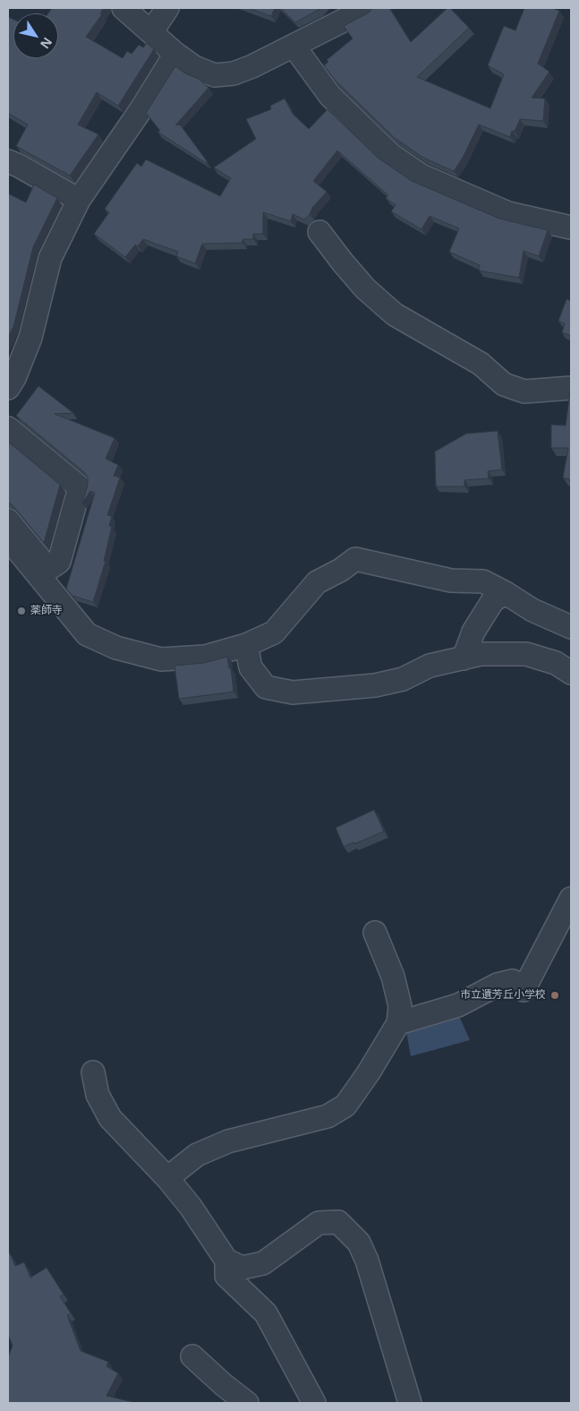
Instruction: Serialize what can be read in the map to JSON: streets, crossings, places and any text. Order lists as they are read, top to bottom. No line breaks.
{"places":["薬師寺","市立遺芳丘小学校"],"north":"bottom right"}
